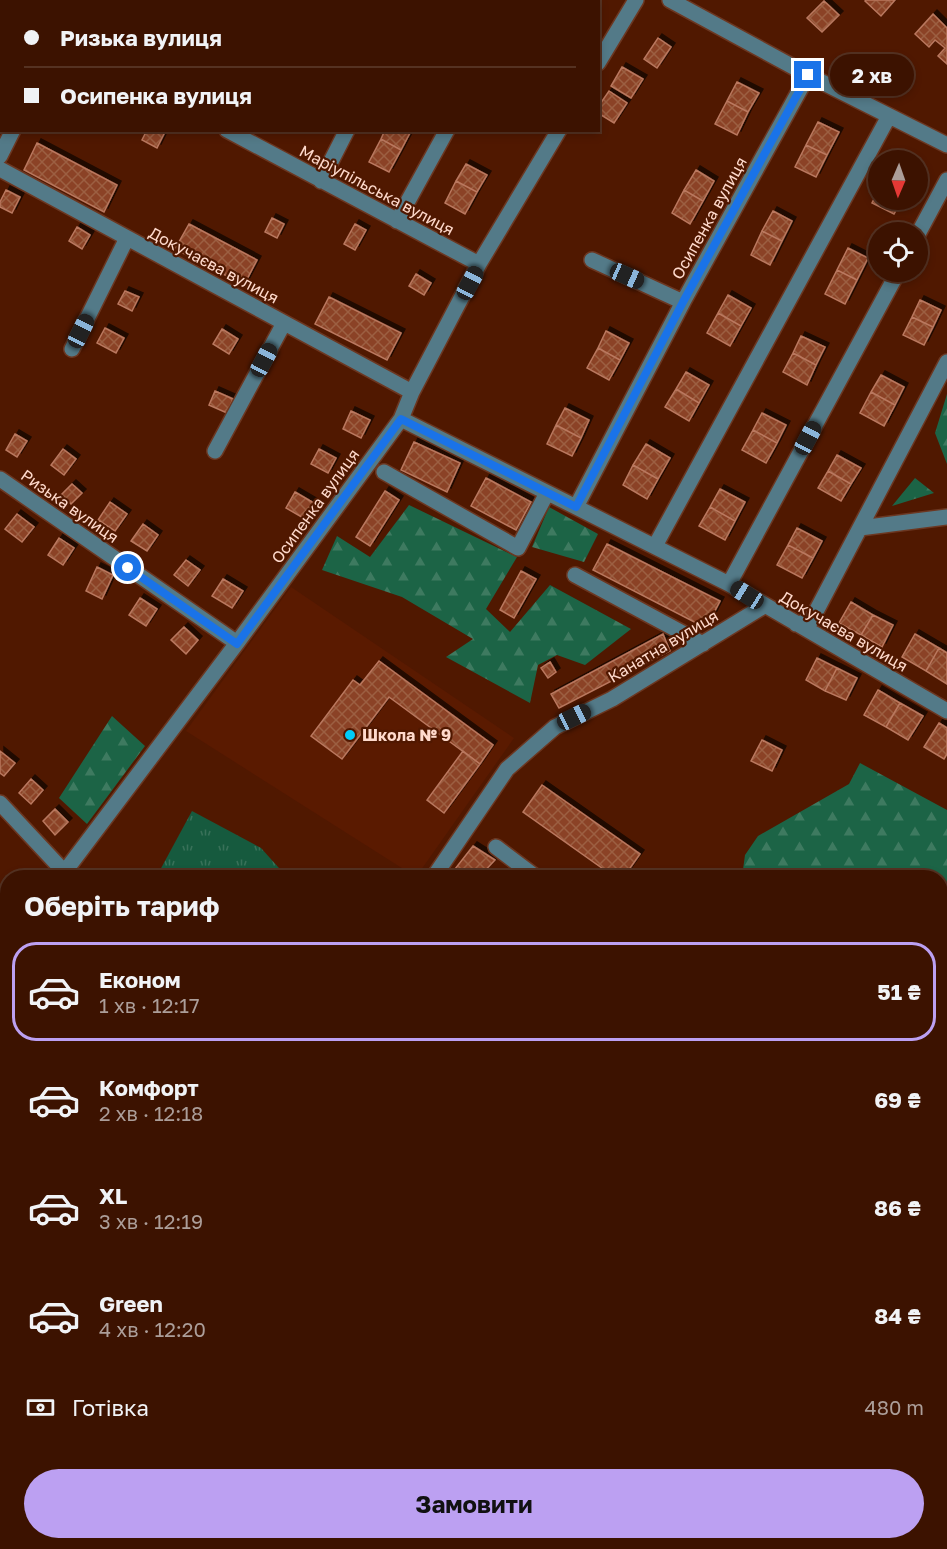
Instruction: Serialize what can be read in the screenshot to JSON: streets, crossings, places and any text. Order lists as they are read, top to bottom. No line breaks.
{"streets":{"street":["Маріупільська вулиця","Осипенка вулиця","Докучаєва вулиця","Ризька вулиця","Канатна вулиця"]},"crossings":[["Маріупільська вулиця","Осипенка вулиця"],["Осипенка вулиця","Докучаєва вулиця"],["Осипенка вулиця","Ризька вулиця"],["Докучаєва вулиця","Канатна вулиця"]],"places":["Школа № 9"],"north":"bottom","page":{"banner":["Ризька вулиця","Осипенка вулиця"],"bubble":"2 хв","heading":"Оберіть тариф","list":[{"name":"Економ","note":"1 хв · 12:17","value":"51 ₴"},{"name":"Комфорт","note":"2 хв · 12:18","value":"69 ₴"},{"name":"XL","note":"3 хв · 12:19","value":"86 ₴"},{"name":"Green","note":"4 хв · 12:20","value":"84 ₴"}],"pay":["Готівка","480 m"],"buttons":"Замовити"}}
